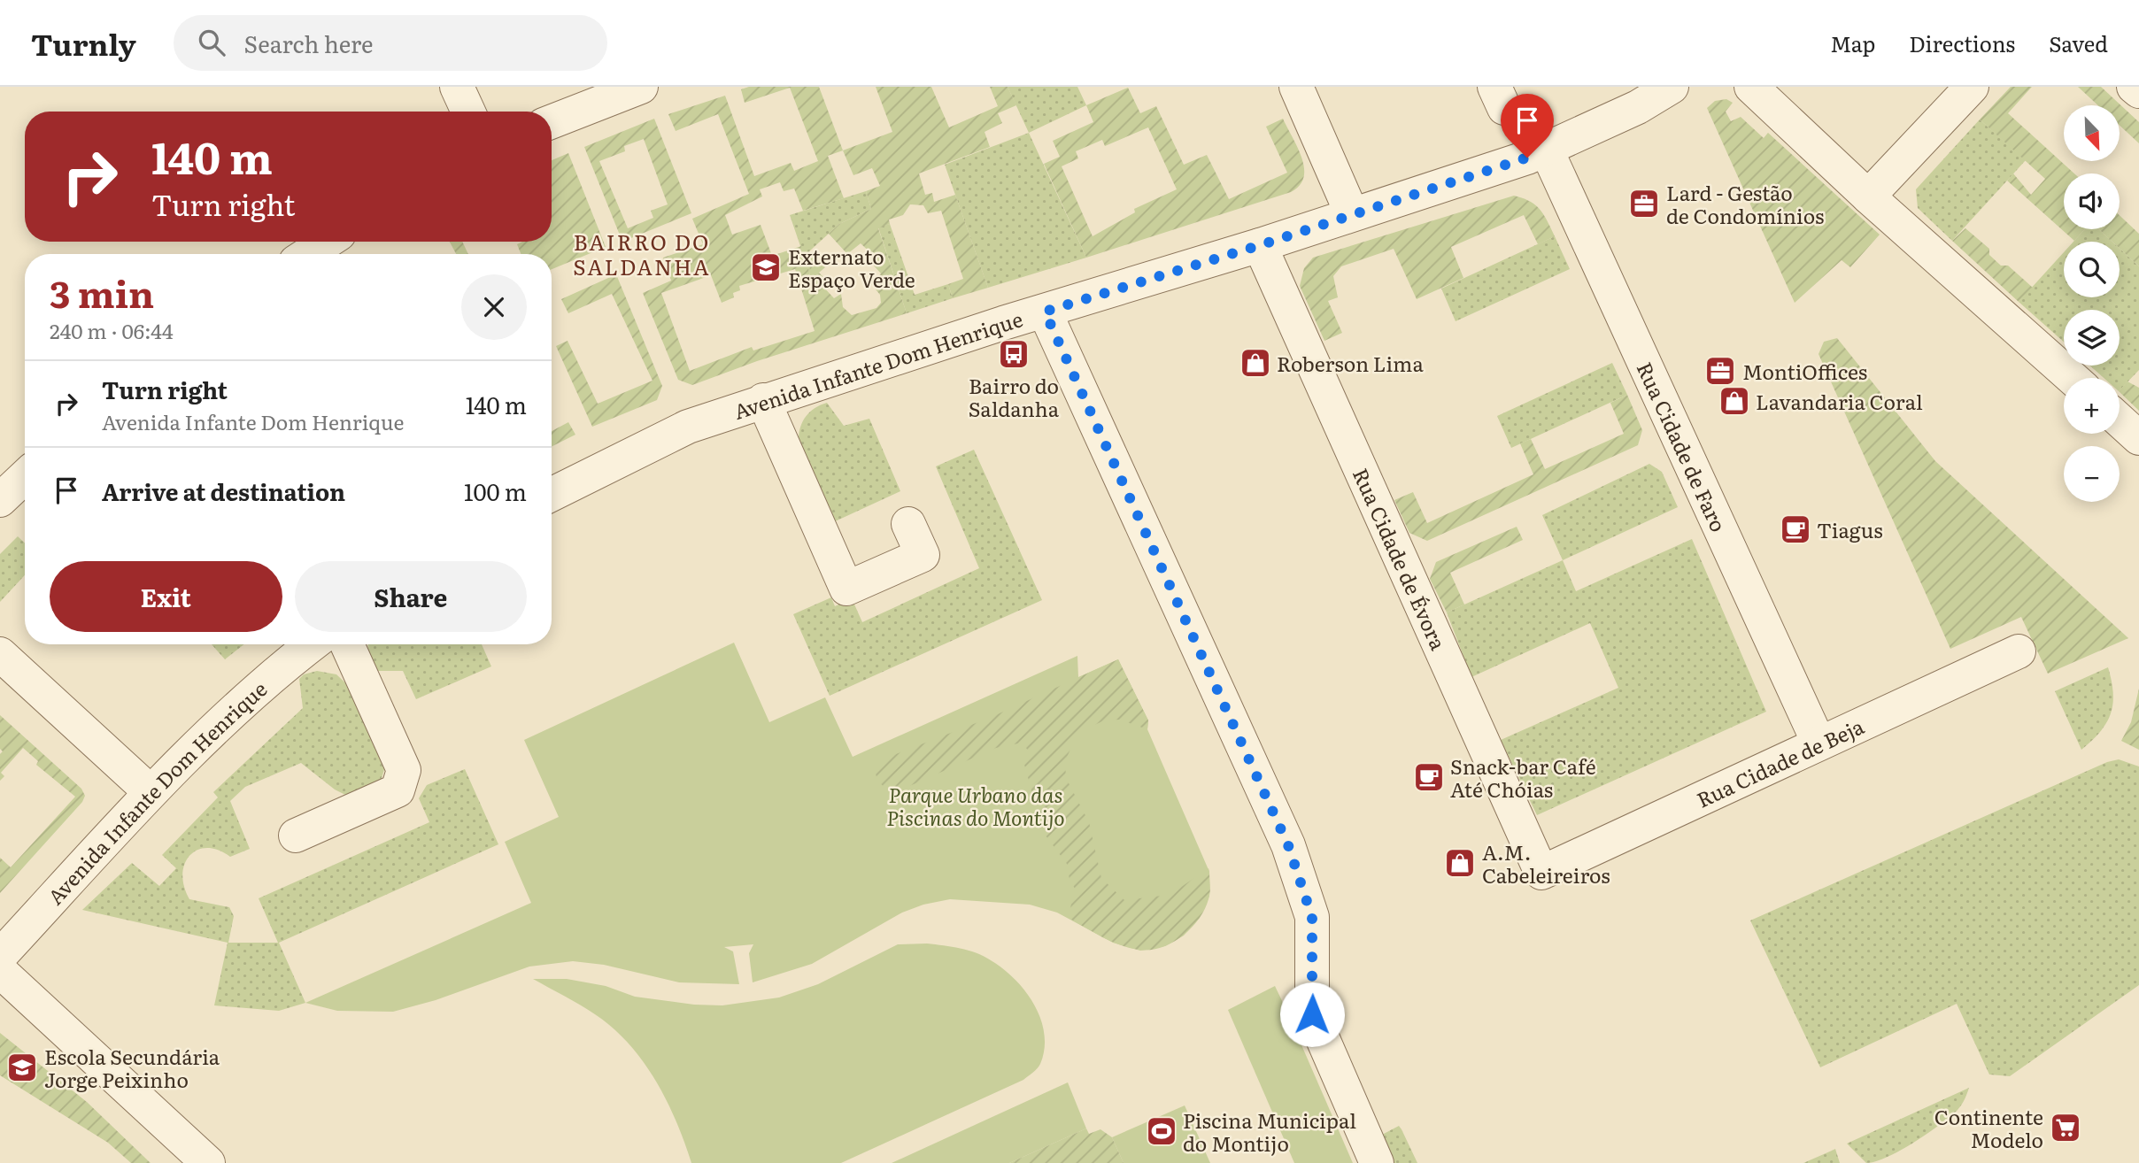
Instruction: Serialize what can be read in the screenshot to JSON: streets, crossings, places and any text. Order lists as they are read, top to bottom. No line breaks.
{"streets":{"street":["Avenida Infante Dom Henrique","Rua Cidade de Faro","Rua Cidade de Évora","Rua Cidade de Beja"]},"crossings":[["Avenida Infante Dom Henrique","Rua Cidade de Faro"],["Avenida Infante Dom Henrique","Rua Cidade de Évora"],["Rua Cidade de Faro","Rua Cidade de Beja"],["Rua Cidade de Évora","Rua Cidade de Beja"]],"districts":["BAIRRO DO SALDANHA"],"parks":["Parque Urbano das Piscinas do Montijo"],"places":{"office":["Lard - Gestão de Condomínios","MontiOffices"],"school or university":["Externato Espaço Verde","Escola Secundária Jorge Peixinho"],"bus stop":["Bairro do Saldanha"],"shop":["Roberson Lima","Lavandaria Coral","A.M. Cabeleireiros"],"cafe":["Tiagus","Snack-bar Café Até Chóias"],"supermarket":["Continente Modelo"],"sports":["Piscina Municipal do Montijo"]},"north":"bottom right","page":{"header":"Turnly","search":"Search here","nav":["Map","Directions","Saved"],"map_buttons":["+","−"],"turn":["140 m","Turn right"],"heading":["3 min","240 m · 06:44"],"list":[{"name":"Turn right","note":"Avenida Infante Dom Henrique","value":"140 m"},{"name":"Arrive at destination","value":"100 m"}],"buttons":["Exit","Share"]}}
